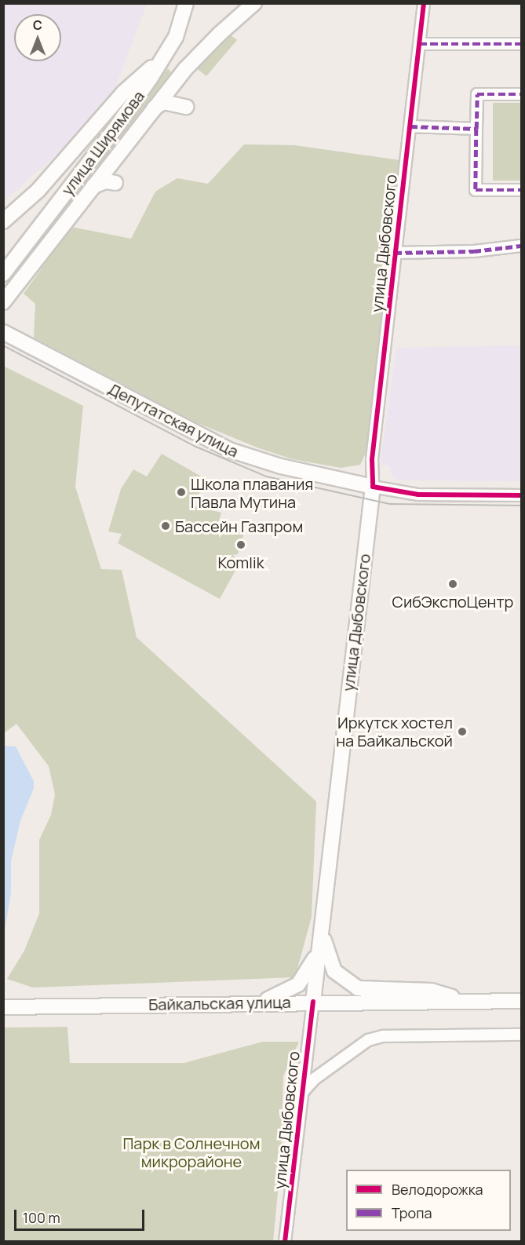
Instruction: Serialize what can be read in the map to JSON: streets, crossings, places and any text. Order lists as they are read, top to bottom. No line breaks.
{"streets":{"main road":["улица Ширямова","улица Дыбовского","Депутатская улица","Байкальская улица"]},"crossings":[["улица Дыбовского","Депутатская улица"],["улица Дыбовского","Байкальская улица"]],"parks":["Парк в Солнечном микрорайоне"],"places":["Школа плавания Павла Мутина","Бассейн Газпром","Komlik","СибЭкспоЦентр","Иркутск хостел на Байкальской"],"legend":["Велодорожка","Тропа"],"scale_bar":"100 m","north":"top"}
